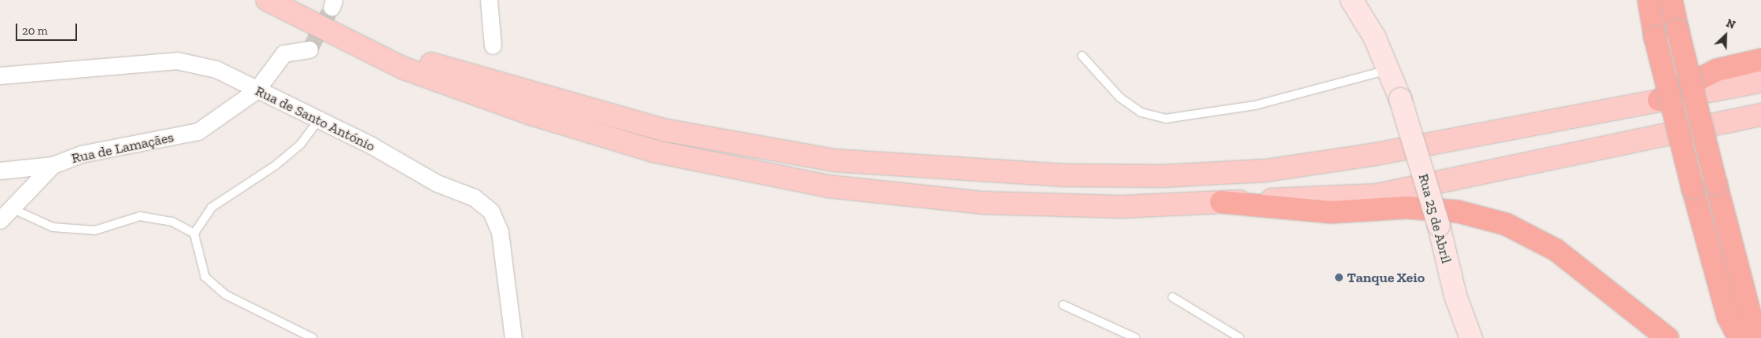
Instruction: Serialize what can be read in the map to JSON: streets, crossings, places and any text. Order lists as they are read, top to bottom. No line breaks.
{"streets":{"main road":["Rua 25 de Abril"],"street":["Rua de Santo António","Rua de Lamaçães"]},"crossings":[["Rua de Santo António","Rua de Lamaçães"]],"places":["Tanque Xeio"],"scale_bar":"20 m","north":"top right"}
